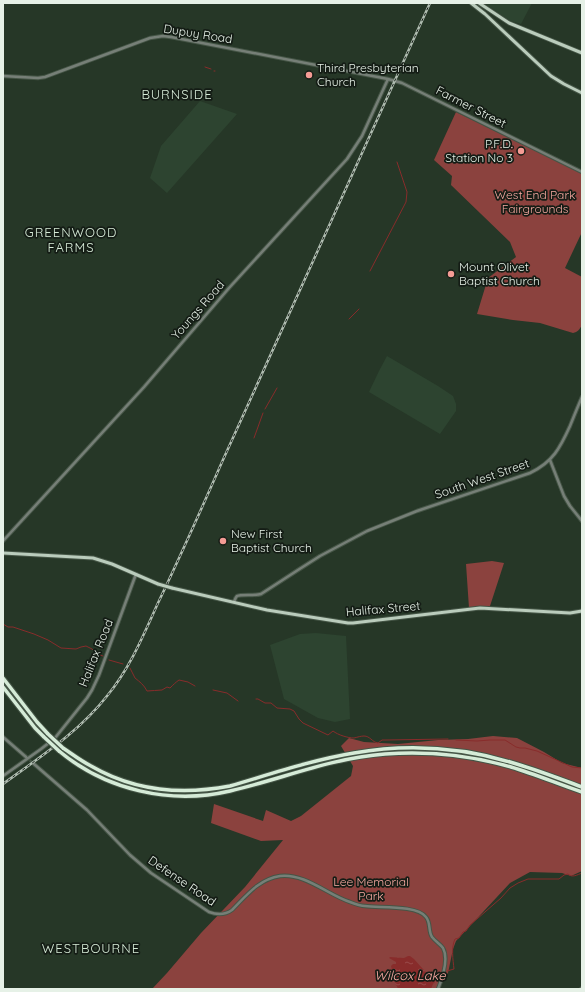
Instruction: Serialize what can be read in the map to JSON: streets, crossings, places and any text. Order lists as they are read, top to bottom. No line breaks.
{"streets":{"main road":["Halifax Street"],"street":["Dupuy Road","Farmer Street","Youngs Road","South West Street","Halifax Road","Defense Road"]},"crossings":[["Dupuy Road","Farmer Street"],["Dupuy Road","Youngs Road"],["South West Street","Halifax Street"],["Halifax Street","Halifax Road"]],"districts":["BURNSIDE","GREENWOOD FARMS","WESTBOURNE"],"water":["Wilcox Lake"],"parks":["West End Park Fairgrounds","Lee Memorial Park"],"places":["Third Presbyterian Church","P.F.D. Station No 3","Mount Olivet Baptist Church","New First Baptist Church"]}
